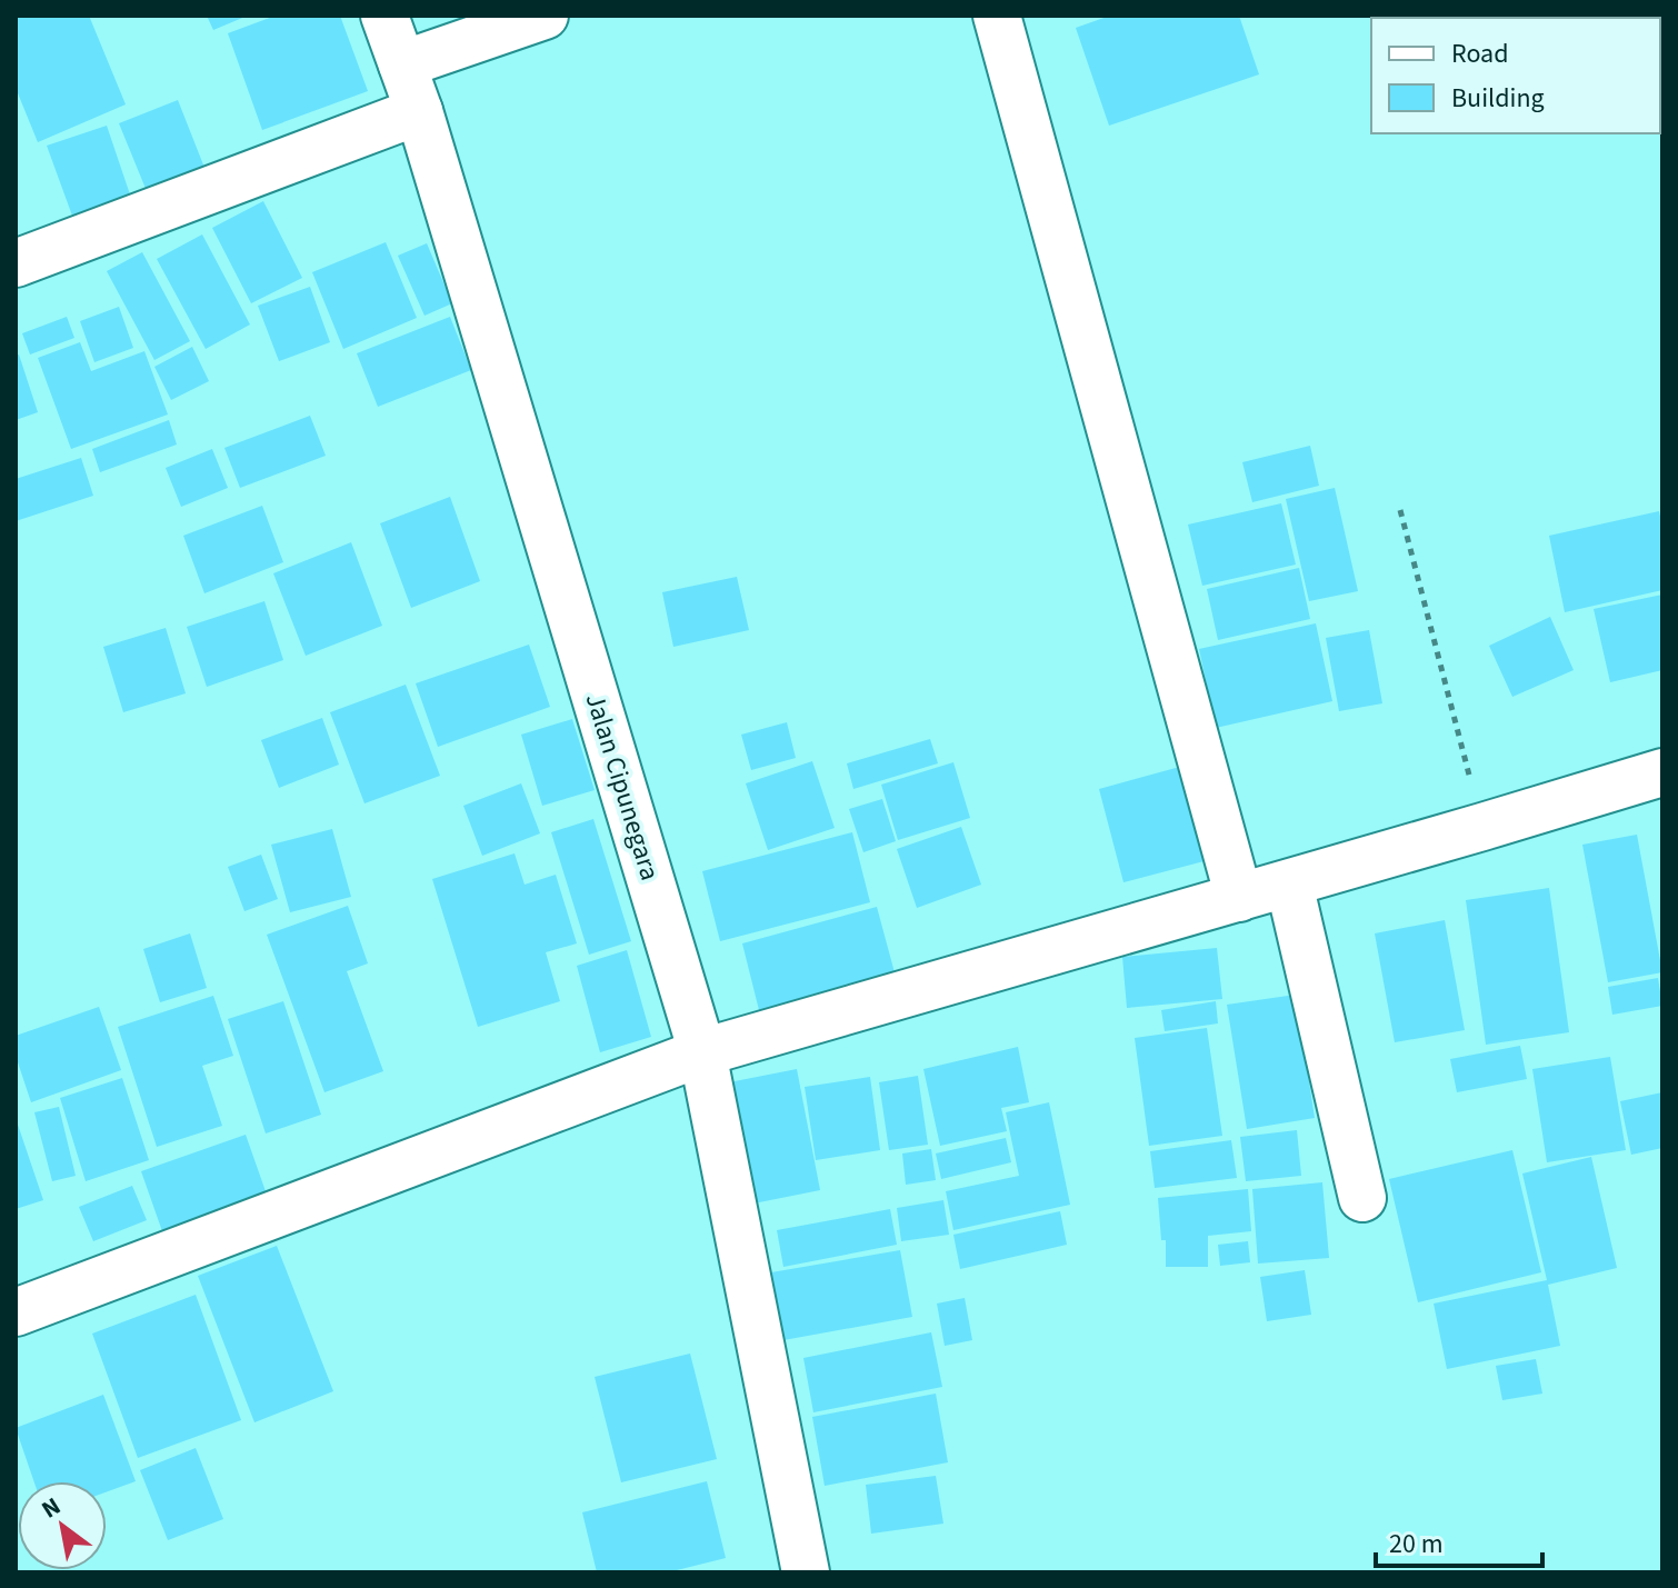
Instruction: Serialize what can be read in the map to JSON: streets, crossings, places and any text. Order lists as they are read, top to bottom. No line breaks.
{"streets":{"street":["Jalan Cipunegara"]},"legend":["Road","Building"],"scale_bar":"20 m","north":"top left"}
